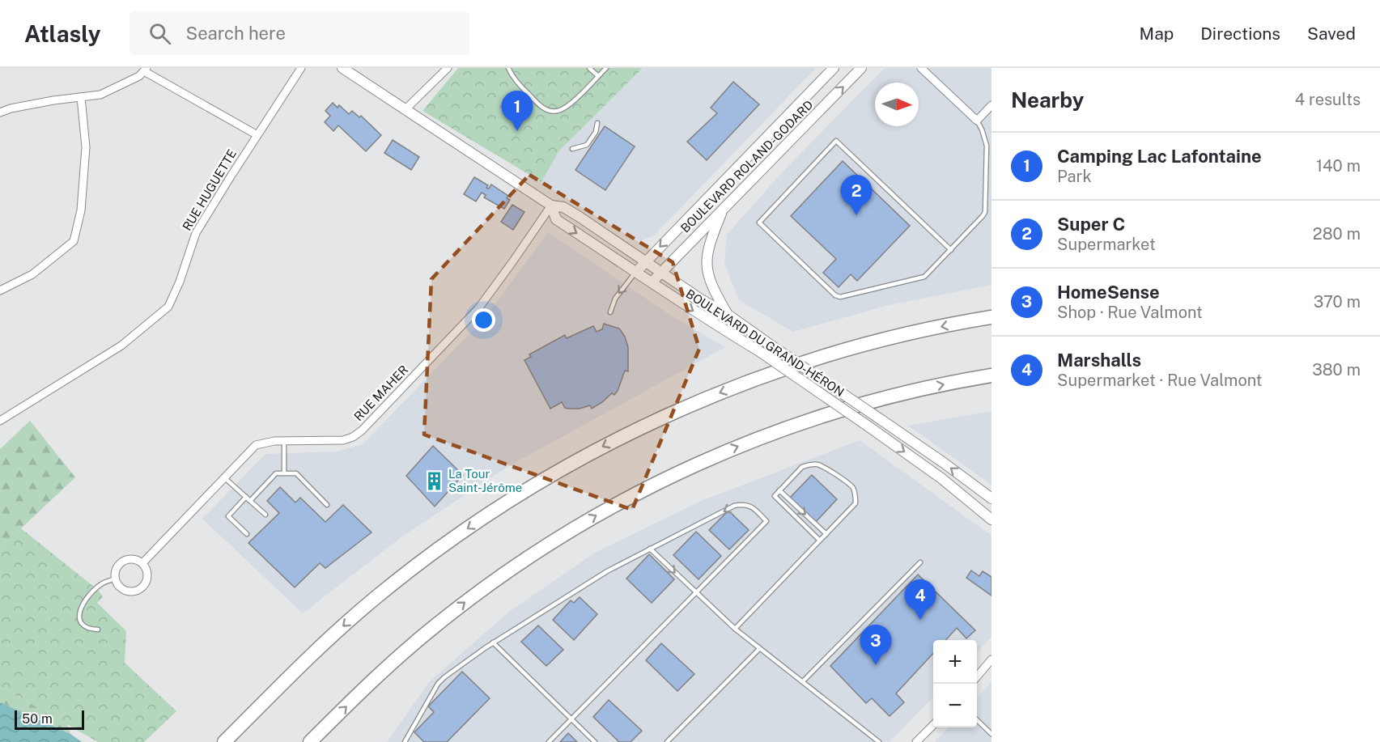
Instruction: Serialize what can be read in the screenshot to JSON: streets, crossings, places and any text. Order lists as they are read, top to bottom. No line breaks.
{"streets":{"street":["BOULEVARD ROLAND-GODARD","RUE HUGUETTE","BOULEVARD DU GRAND-HÉRON","RUE MAHER"]},"crossings":[["BOULEVARD ROLAND-GODARD","BOULEVARD DU GRAND-HÉRON"],["BOULEVARD DU GRAND-HÉRON","RUE MAHER"]],"places":{"building":["La Tour Saint-Jérôme"]},"scale_bar":"50 m","north":"right","page":{"header":"Atlasly","search":"Search here","nav":["Map","Directions","Saved"],"heading":["Nearby","4 results"],"pins":["1","2","4","3"],"list":[{"mark":"1","name":"Camping Lac Lafontaine","note":"Park","value":"140 m"},{"mark":"2","name":"Super C","note":"Supermarket","value":"280 m"},{"mark":"3","name":"HomeSense","note":"Shop · Rue Valmont","value":"370 m"},{"mark":"4","name":"Marshalls","note":"Supermarket · Rue Valmont","value":"380 m"}],"map_buttons":["+","−"],"scale":"50 m"}}
